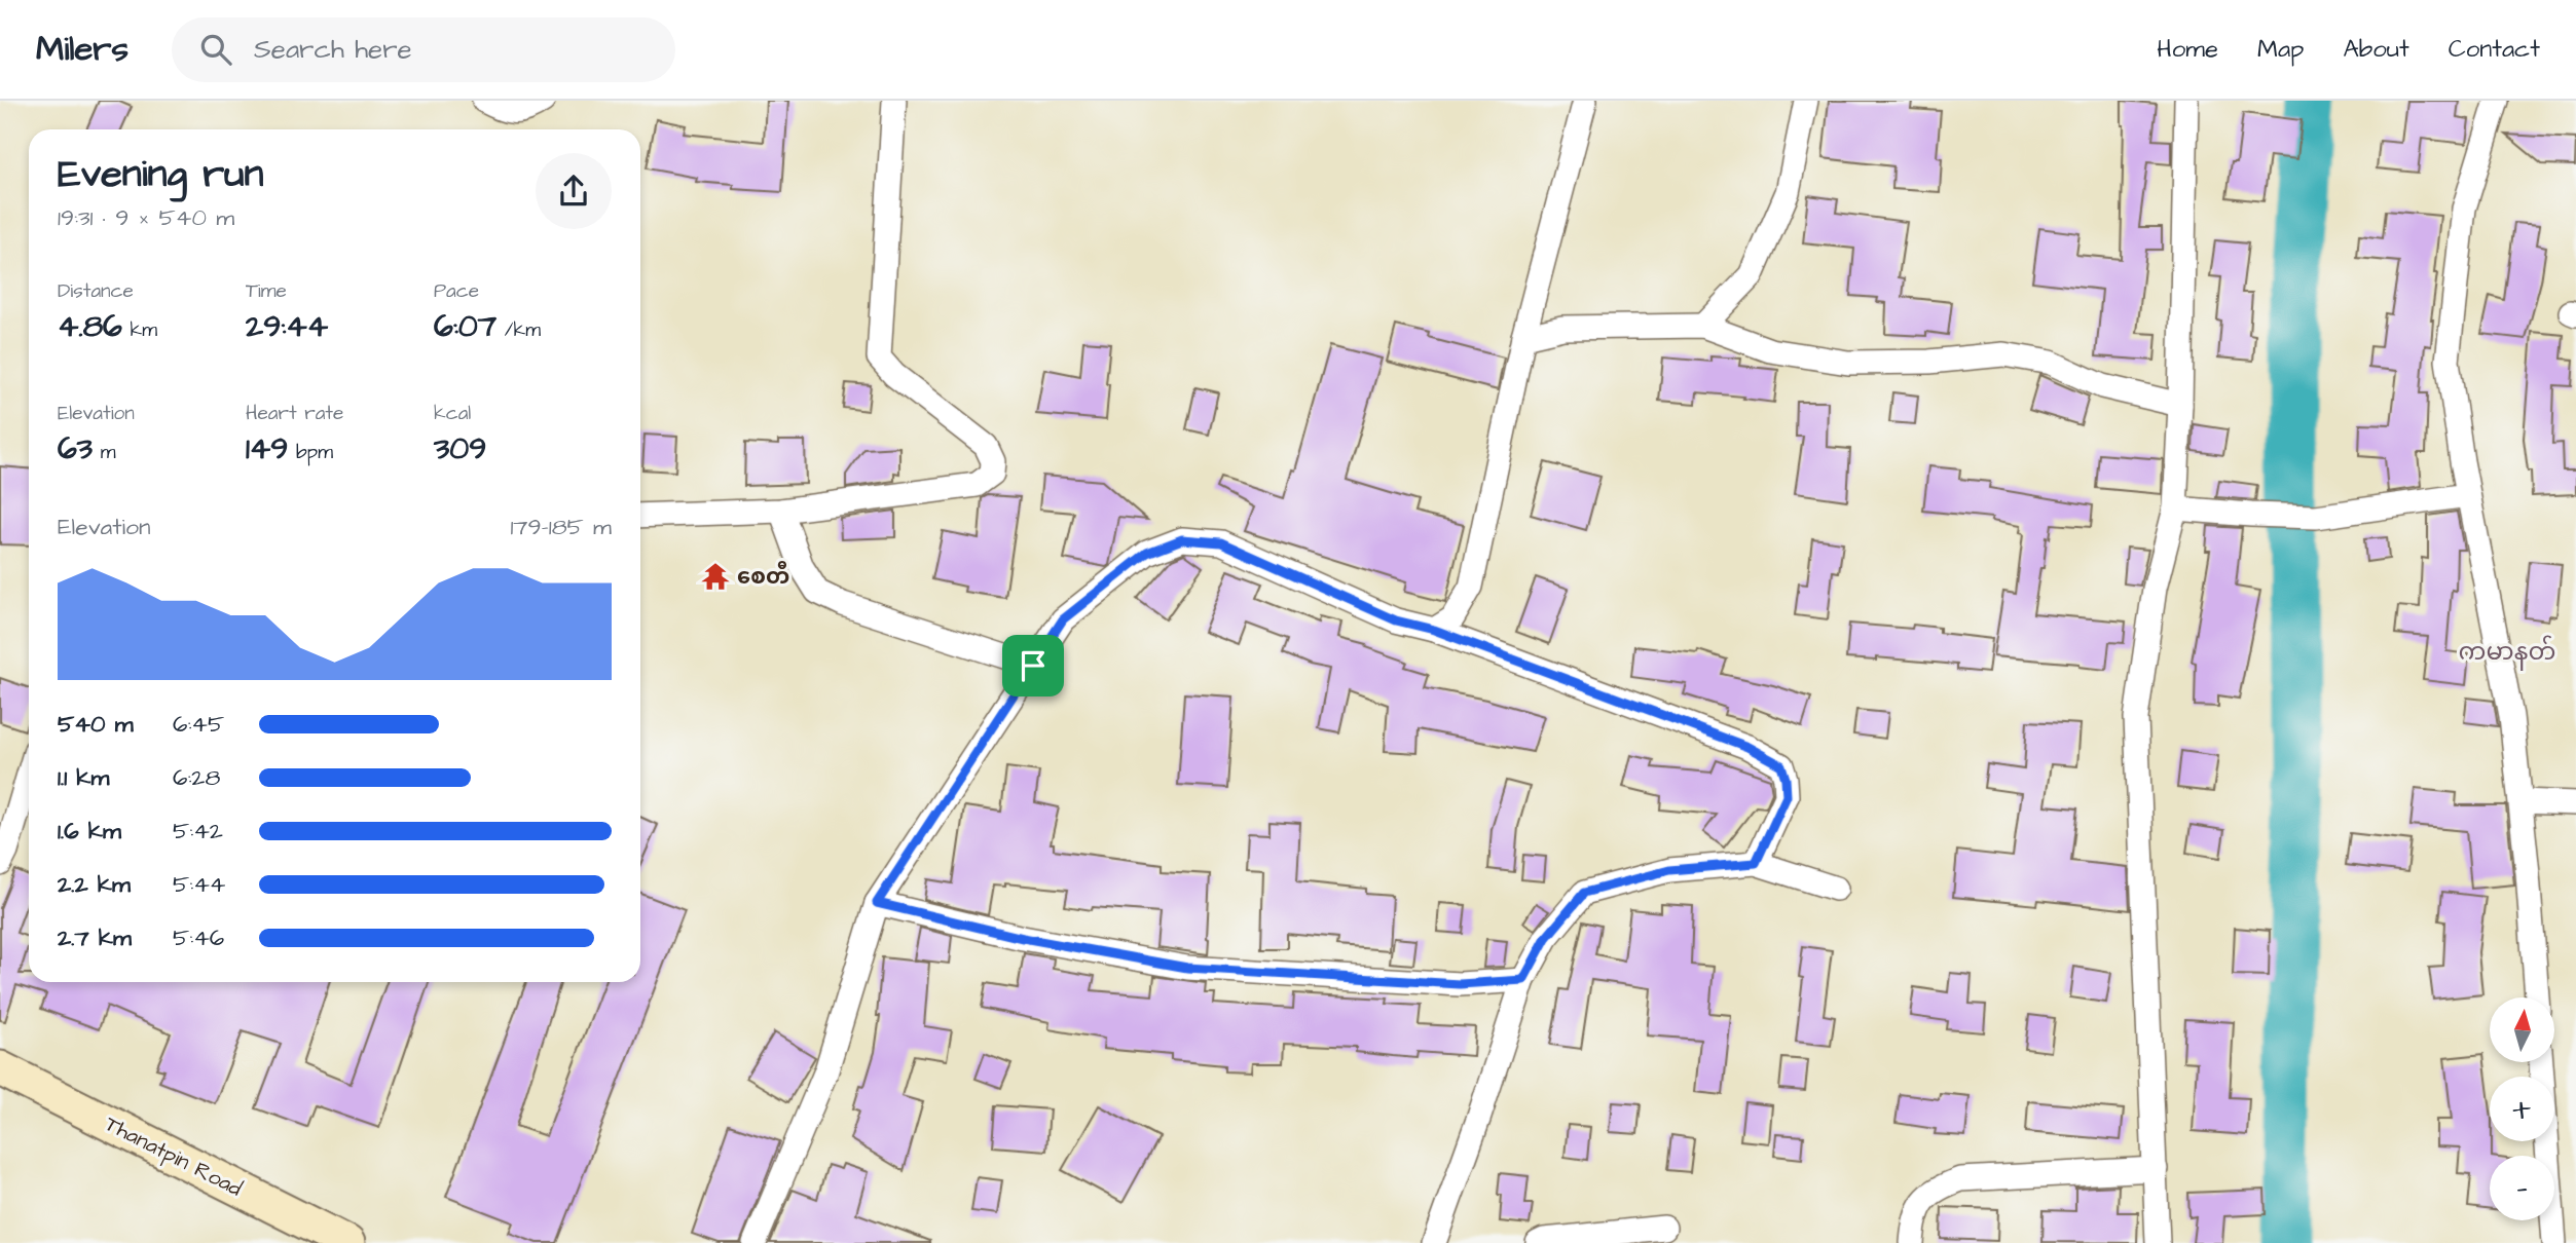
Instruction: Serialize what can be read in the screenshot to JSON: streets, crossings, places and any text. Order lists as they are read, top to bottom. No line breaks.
{"streets":{"main road":["Thanatpin Road"]},"districts":["ကမာနတ်"],"places":{"temple":["စေတီ"]},"north":"top","page":{"header":"Milers","search":"Search here","nav":["Home","Map","About","Contact"],"heading":["Evening run","19:31 · 9 × 540 m"],"stats":[["Distance","4.86 km"],["Time","29:44"],["Pace","6:07 /km"],["Elevation","63 m"],["Heart rate","149 bpm"],["kcal","309"]],"chart":["Elevation","179–185 m"],"list":[{"name":"540 m","note":"6:45"},{"name":"1.1 km","note":"6:28"},{"name":"1.6 km","note":"5:42"},{"name":"2.2 km","note":"5:44"},{"name":"2.7 km","note":"5:46"}],"map_buttons":["+","−"]}}
